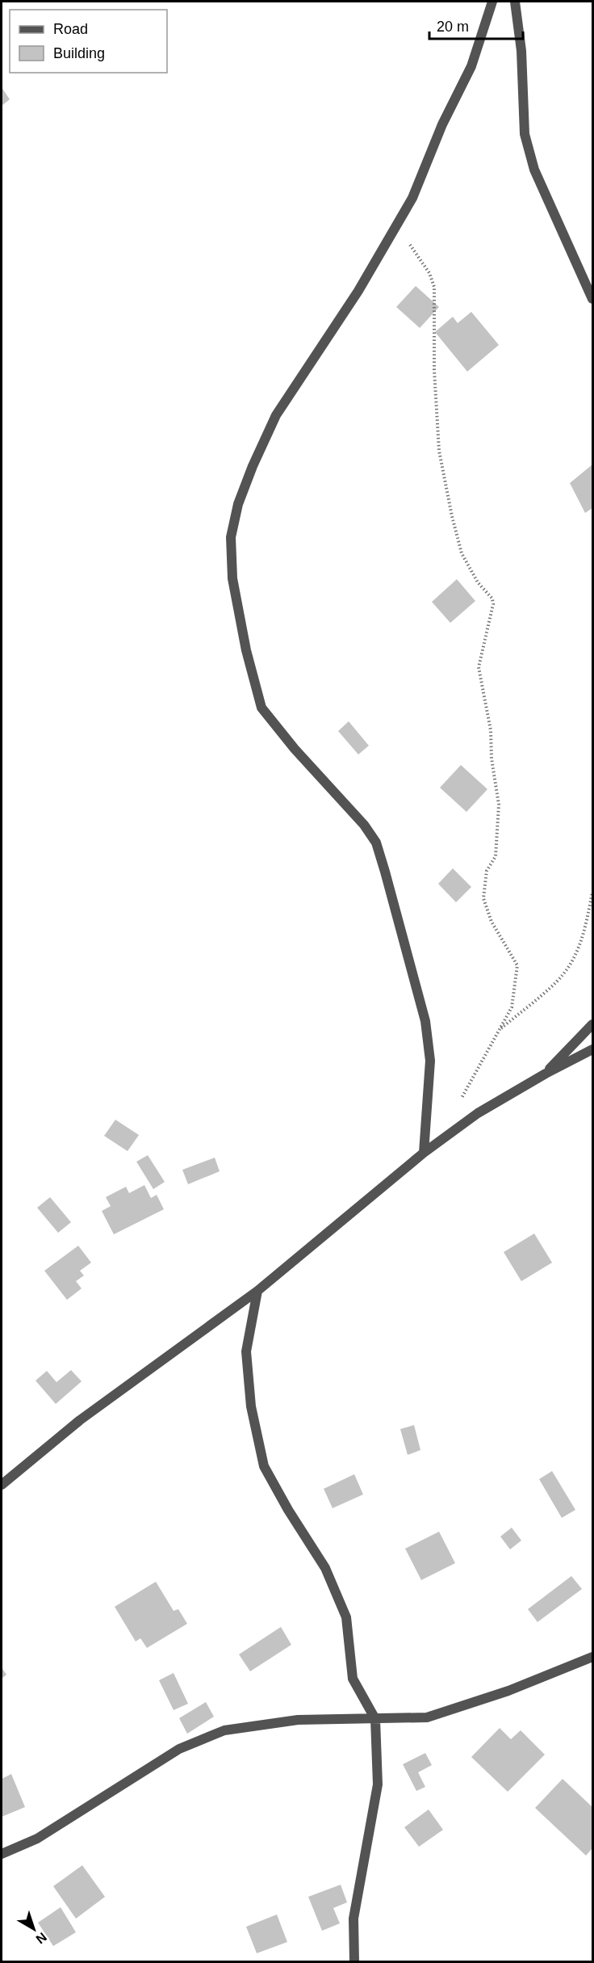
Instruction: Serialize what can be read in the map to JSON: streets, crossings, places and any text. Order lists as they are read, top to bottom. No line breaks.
{"legend":["Road","Building"],"scale_bar":"20 m","north":"bottom right"}
